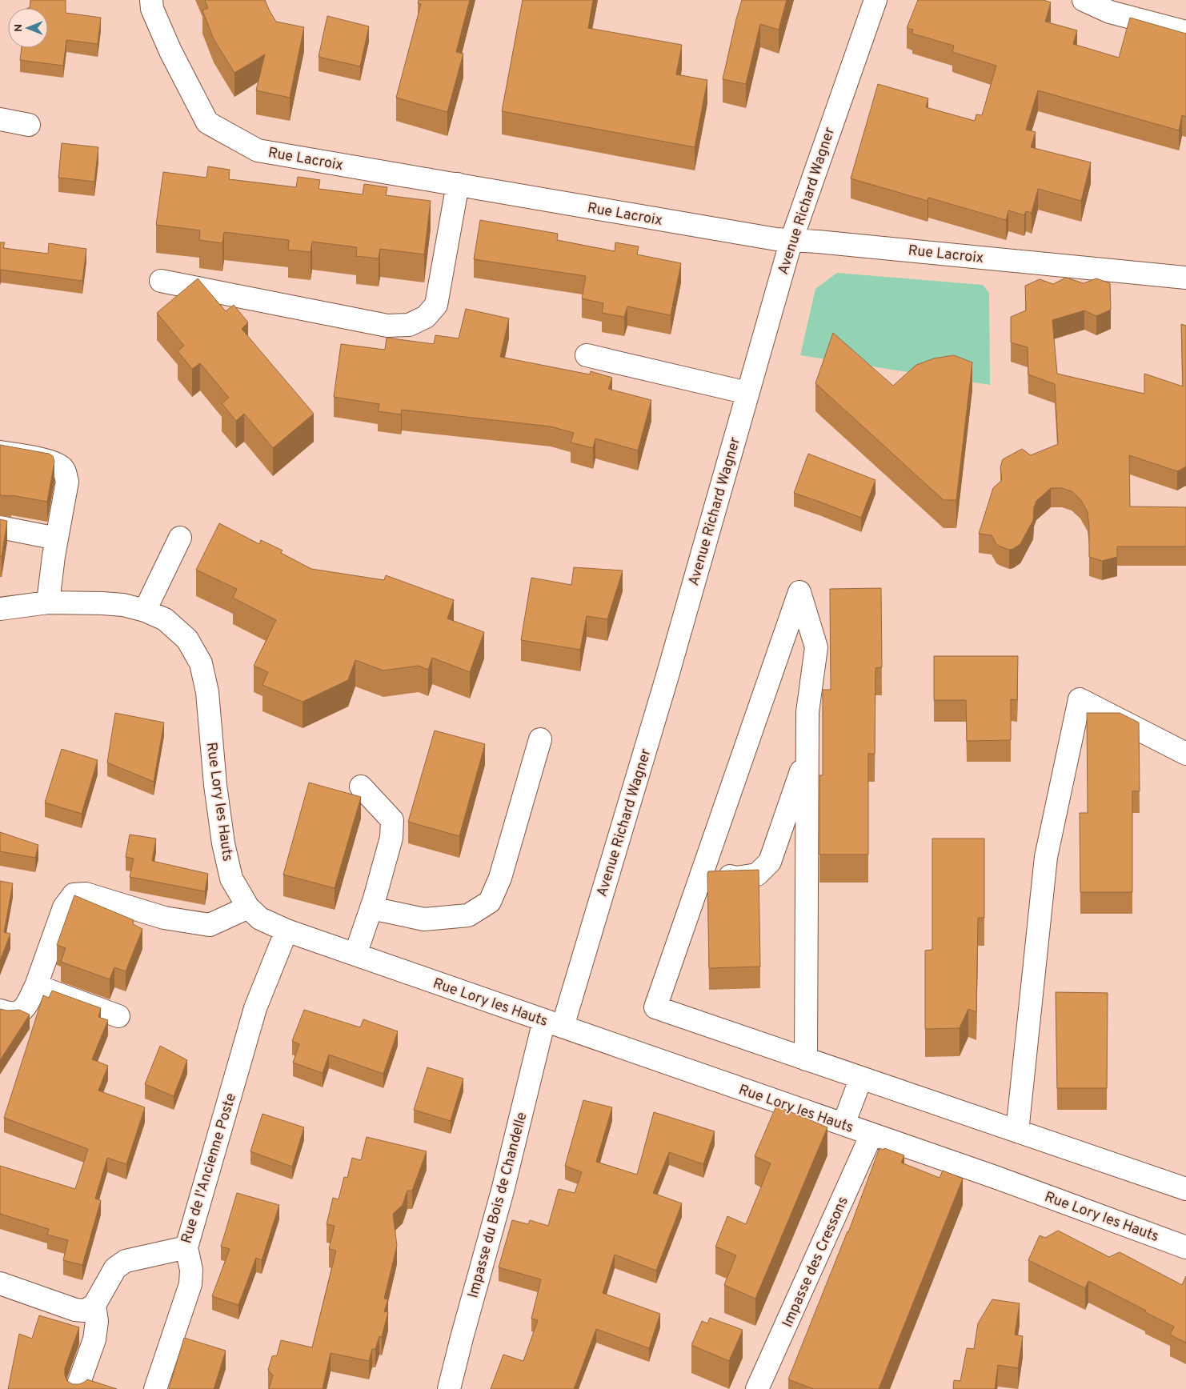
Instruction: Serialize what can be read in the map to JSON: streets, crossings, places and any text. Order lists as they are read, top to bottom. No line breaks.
{"streets":{"street":["Rue Lacroix","Avenue Richard Wagner","Rue Lory les Hauts","Rue de l'Ancienne Poste","Impasse du Bois de Chandelle","Impasse des Cressons"]},"crossings":[["Rue Lacroix","Avenue Richard Wagner"],["Avenue Richard Wagner","Rue Lory les Hauts"],["Avenue Richard Wagner","Impasse du Bois de Chandelle"],["Rue Lory les Hauts","Rue de l'Ancienne Poste"],["Rue Lory les Hauts","Impasse du Bois de Chandelle"],["Rue Lory les Hauts","Impasse des Cressons"]],"north":"left"}
